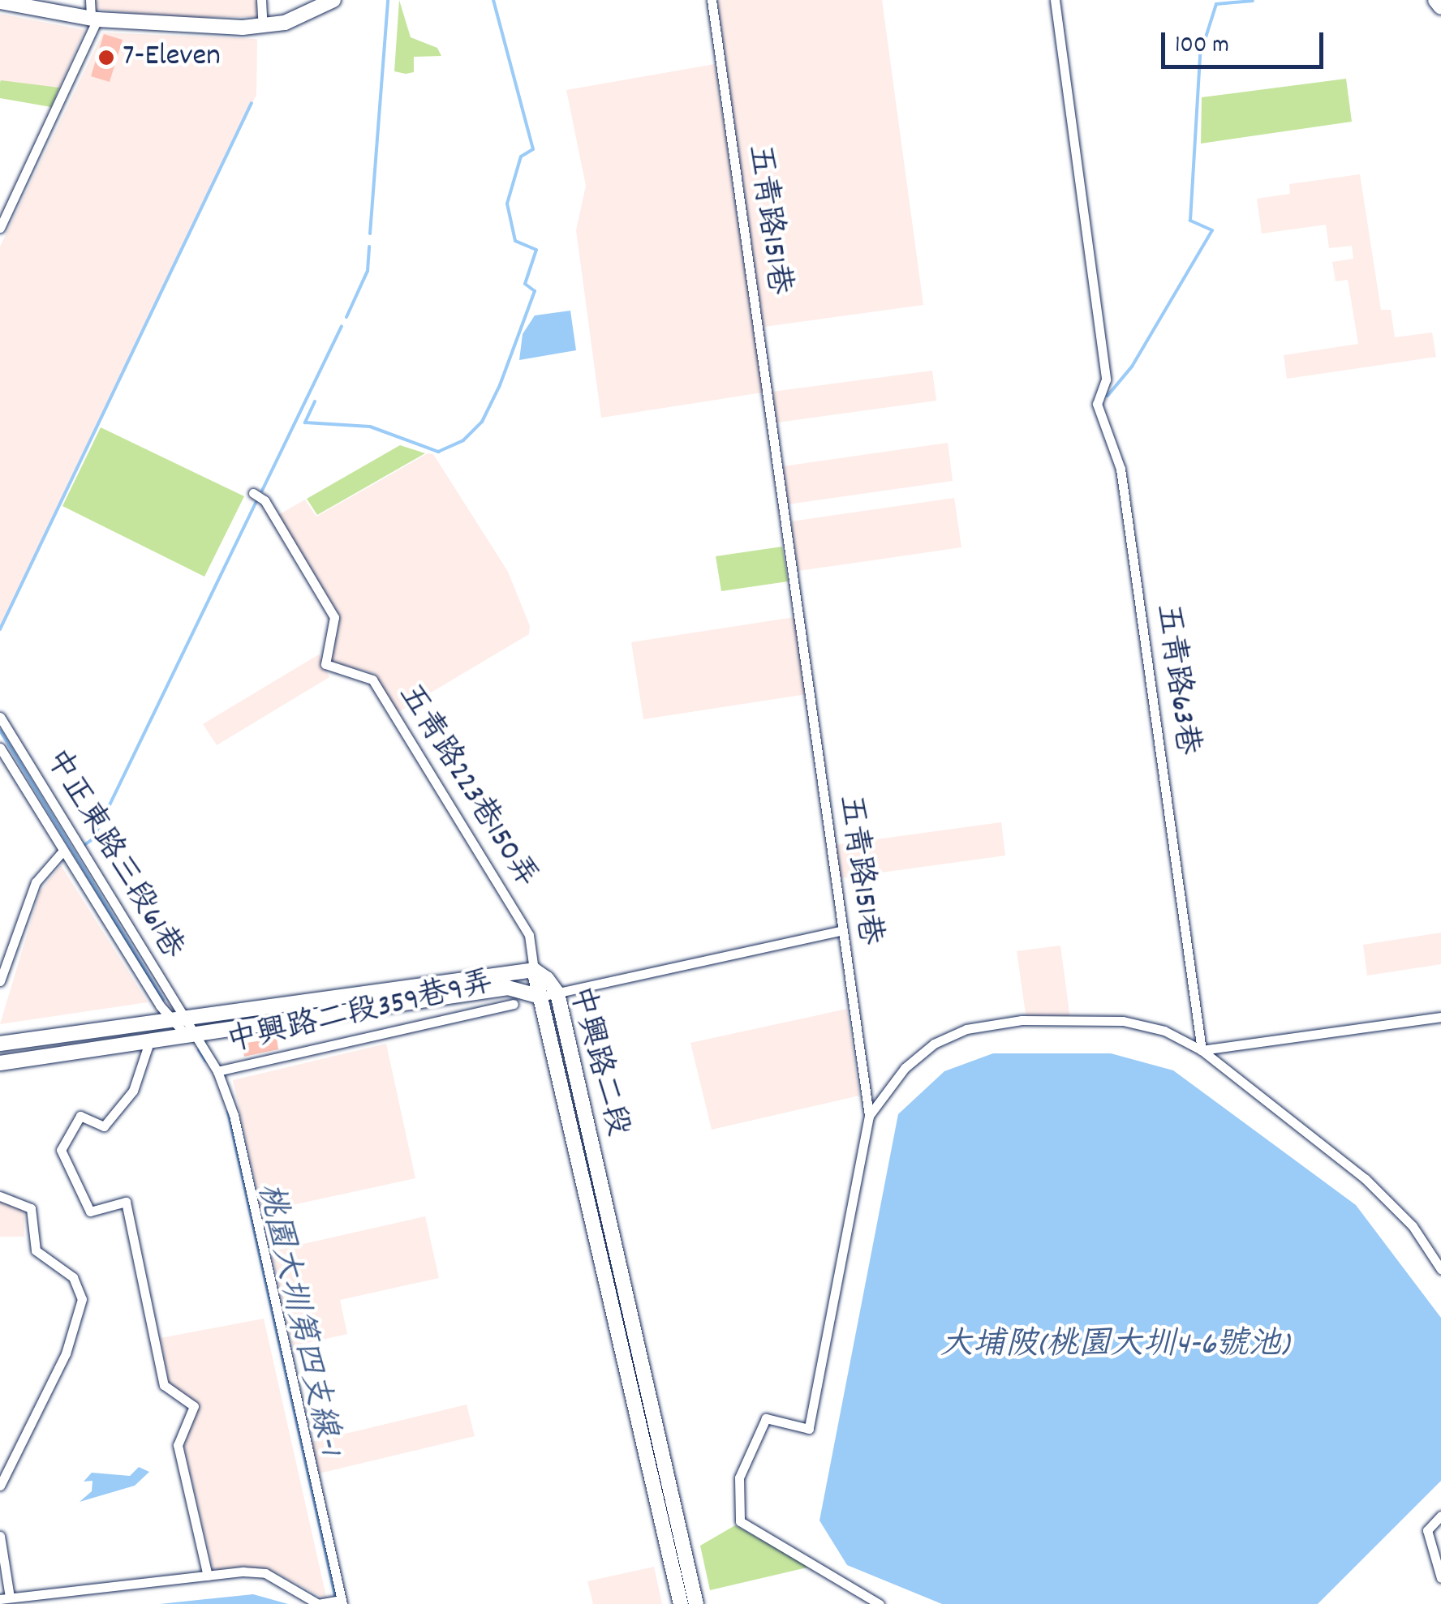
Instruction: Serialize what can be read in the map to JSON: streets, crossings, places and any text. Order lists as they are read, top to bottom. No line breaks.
{"streets":{"street":["五青路151巷","五青路63巷","五青路223巷150弄","中正東路三段61巷","中興路二段359巷9弄","中興路二段"]},"crossings":[["五青路223巷150弄","中興路二段"],["中正東路三段61巷","中興路二段"]],"water":["桃園大圳第四支線-1","大埔陂(桃園大圳4-6號池)"],"places":["7-Eleven"],"scale_bar":"100 m"}
